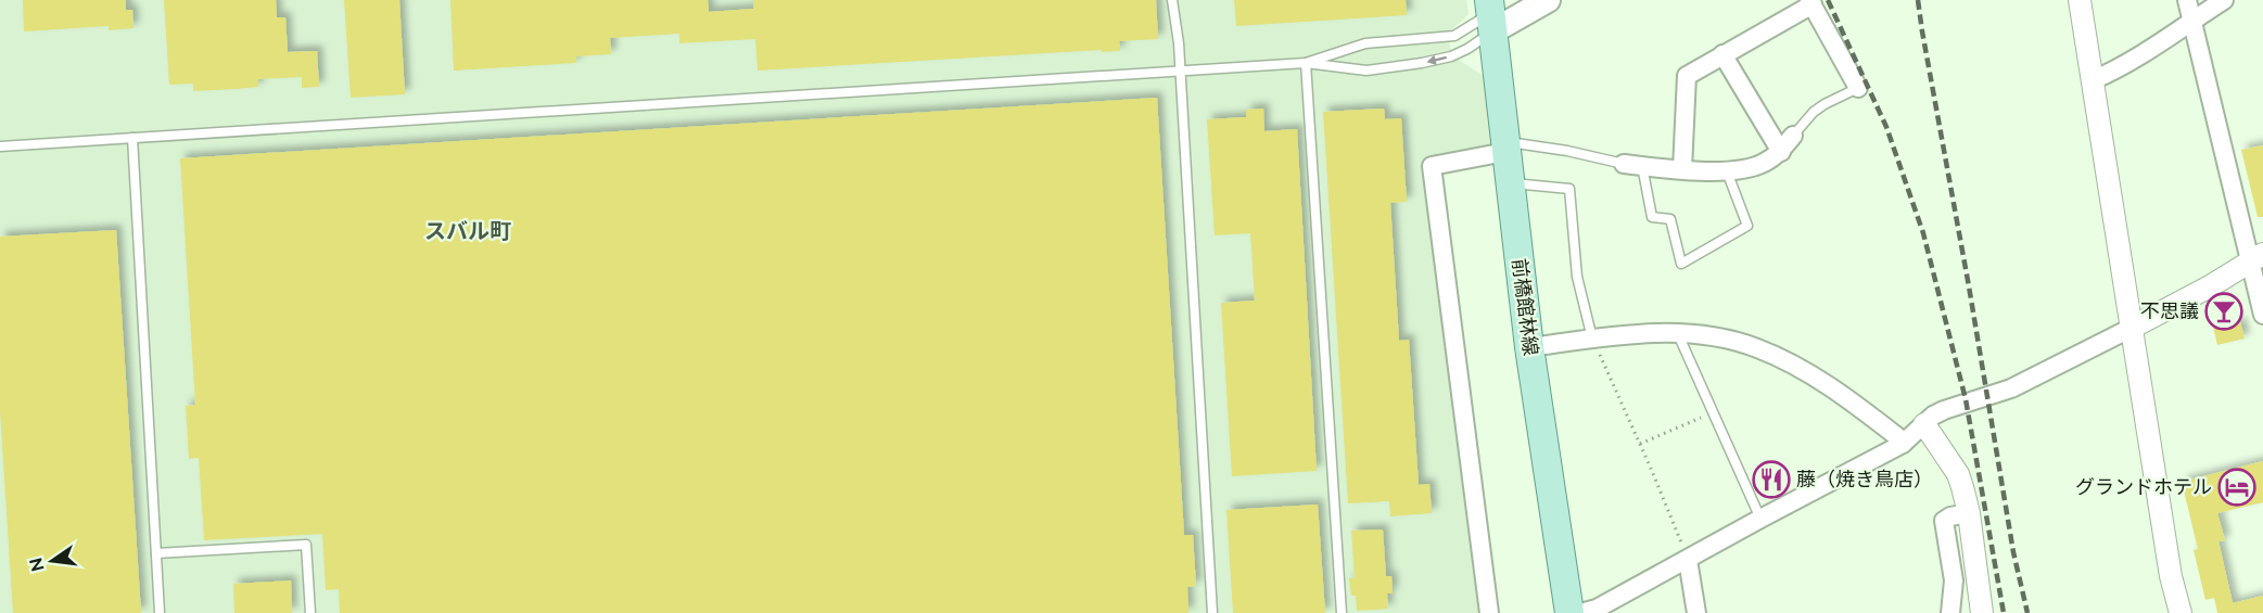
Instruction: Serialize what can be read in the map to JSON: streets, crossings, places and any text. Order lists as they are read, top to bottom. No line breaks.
{"streets":{"main road":["前橋館林線"]},"districts":["スバル町"],"places":{"bar":["不思議"],"restaurant":["藤（焼き鳥店）"],"hotel":["グランドホテル"]},"north":"left"}
